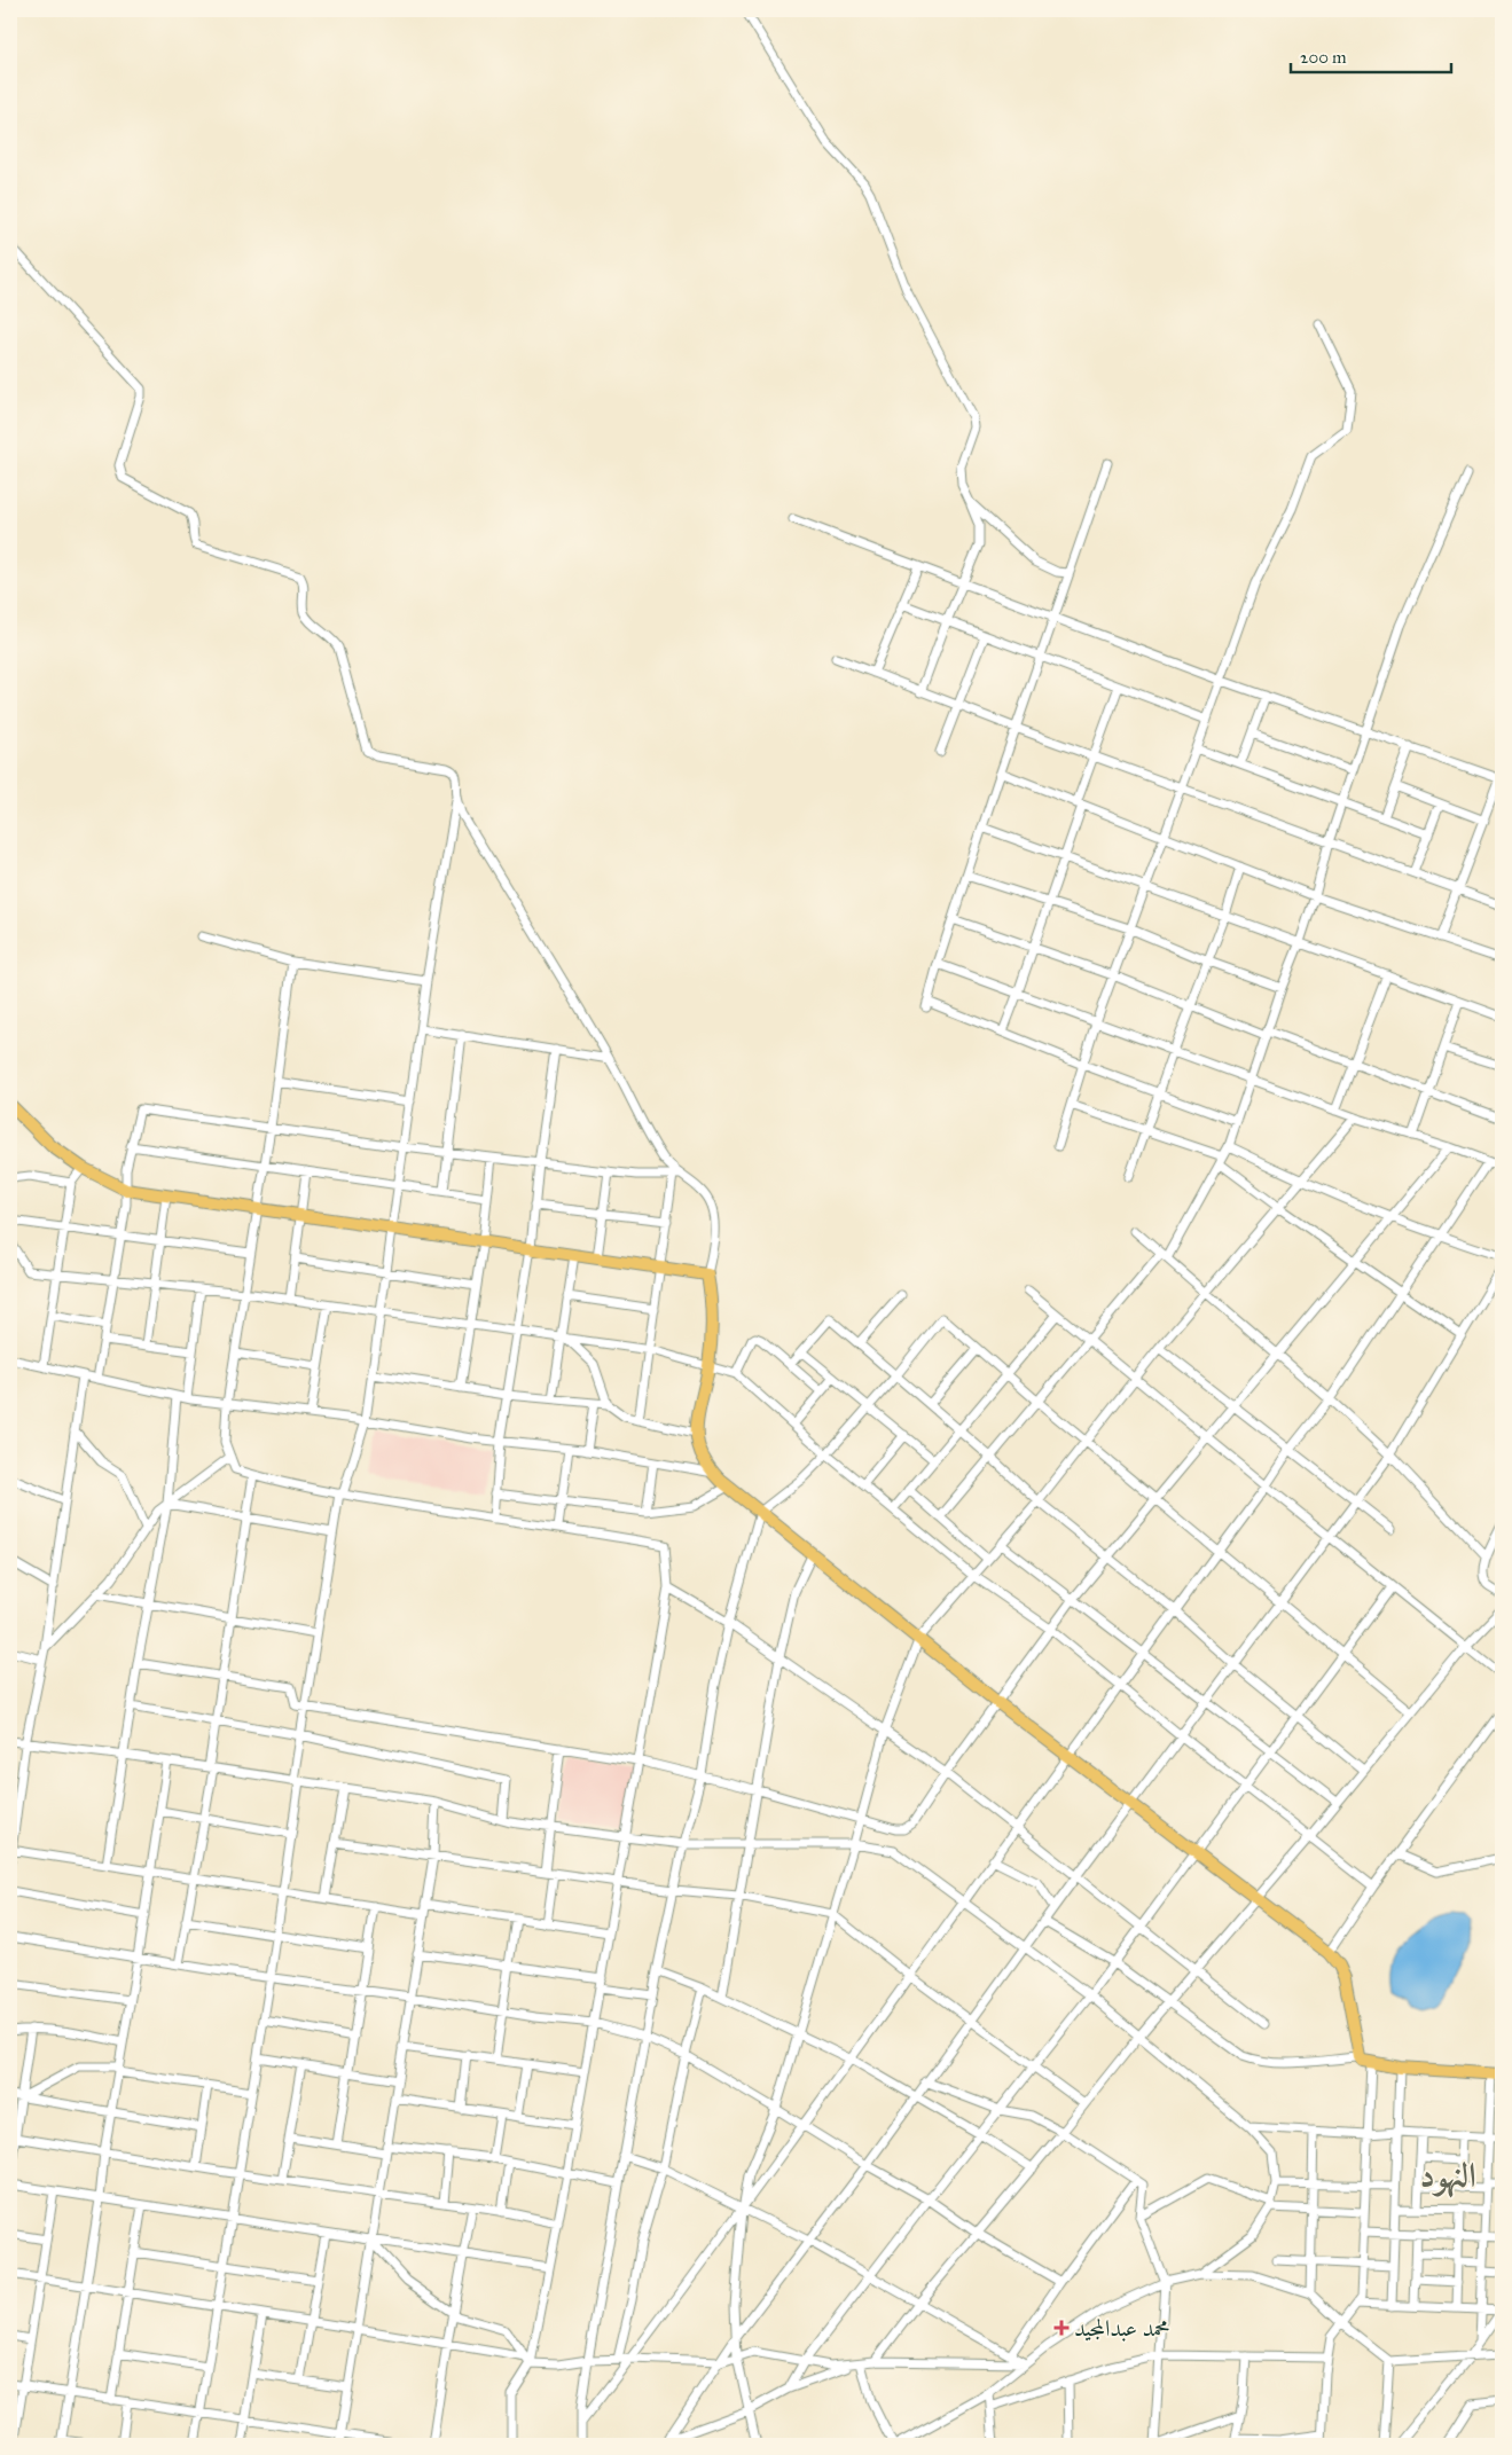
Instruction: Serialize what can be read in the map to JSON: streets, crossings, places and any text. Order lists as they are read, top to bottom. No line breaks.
{"districts":["النهود"],"places":{"health":["محمد عبدالمجيد"]},"scale_bar":"200 m"}
